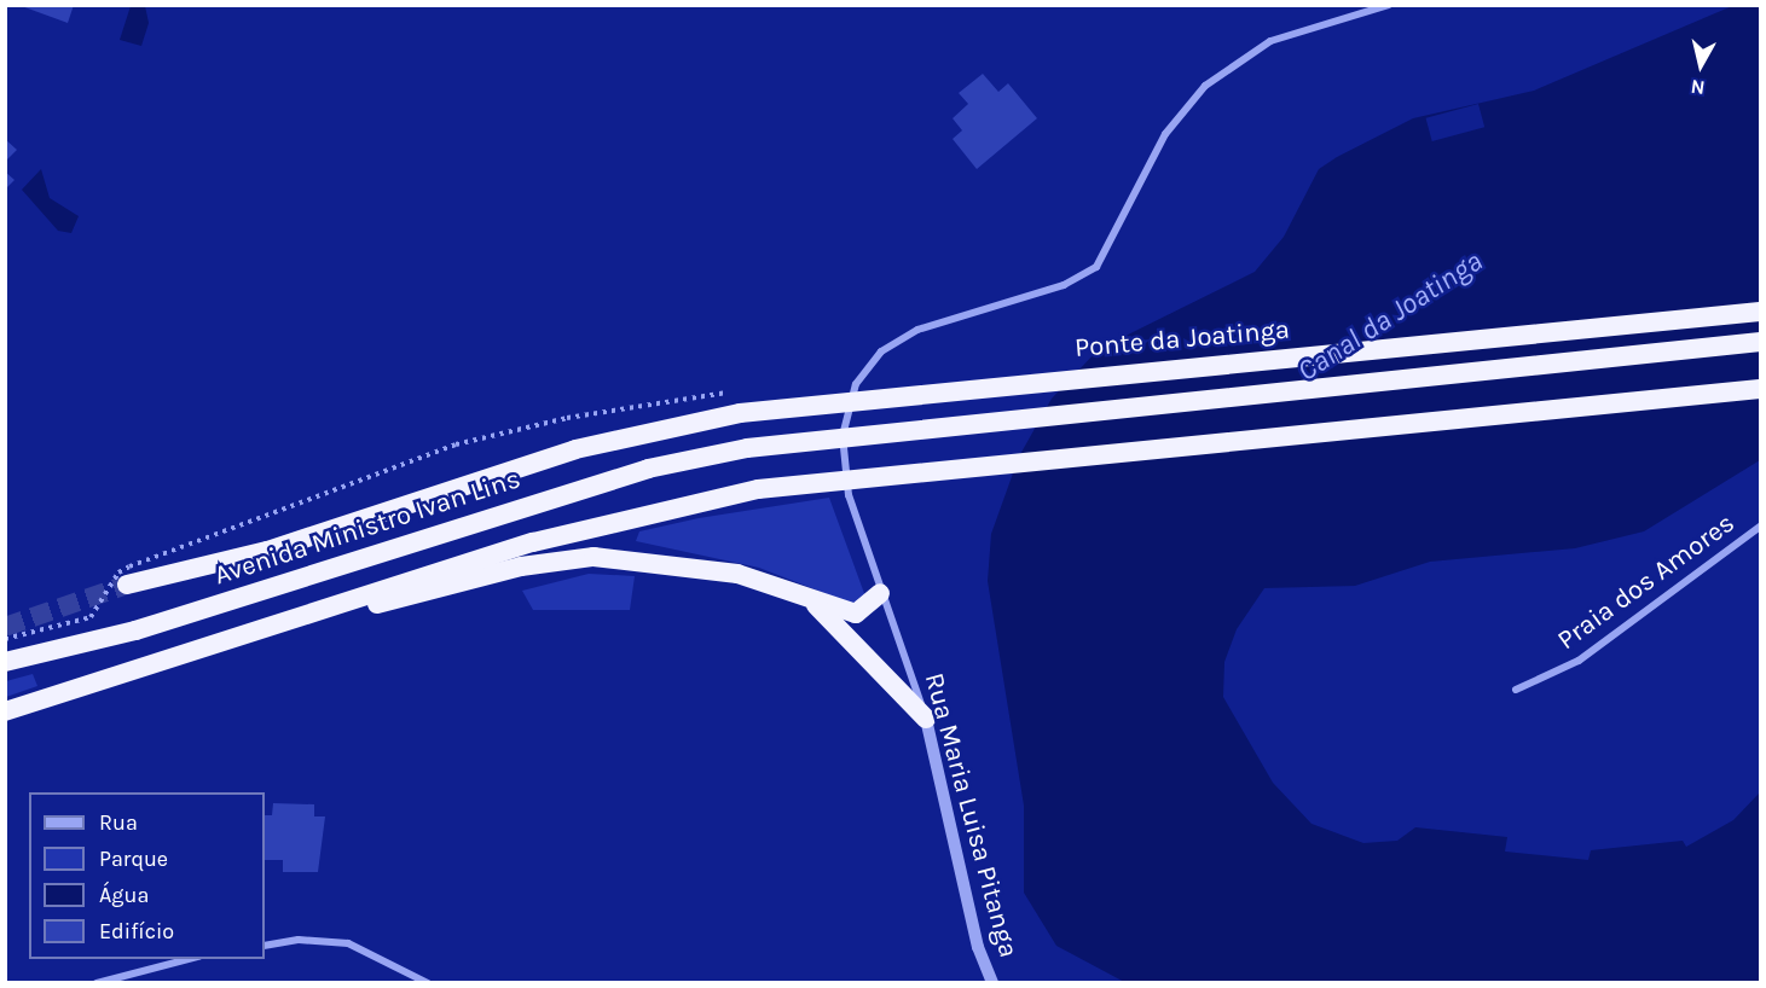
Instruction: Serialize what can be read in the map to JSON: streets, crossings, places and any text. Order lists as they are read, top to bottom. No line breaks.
{"streets":{"highway":["Ponte da Joatinga","Avenida Ministro Ivan Lins"],"street":["Praia dos Amores","Rua Maria Luisa Pitanga"]},"water":["Canal da Joatinga"],"legend":["Rua","Parque","Água","Edifício"],"north":"bottom"}
